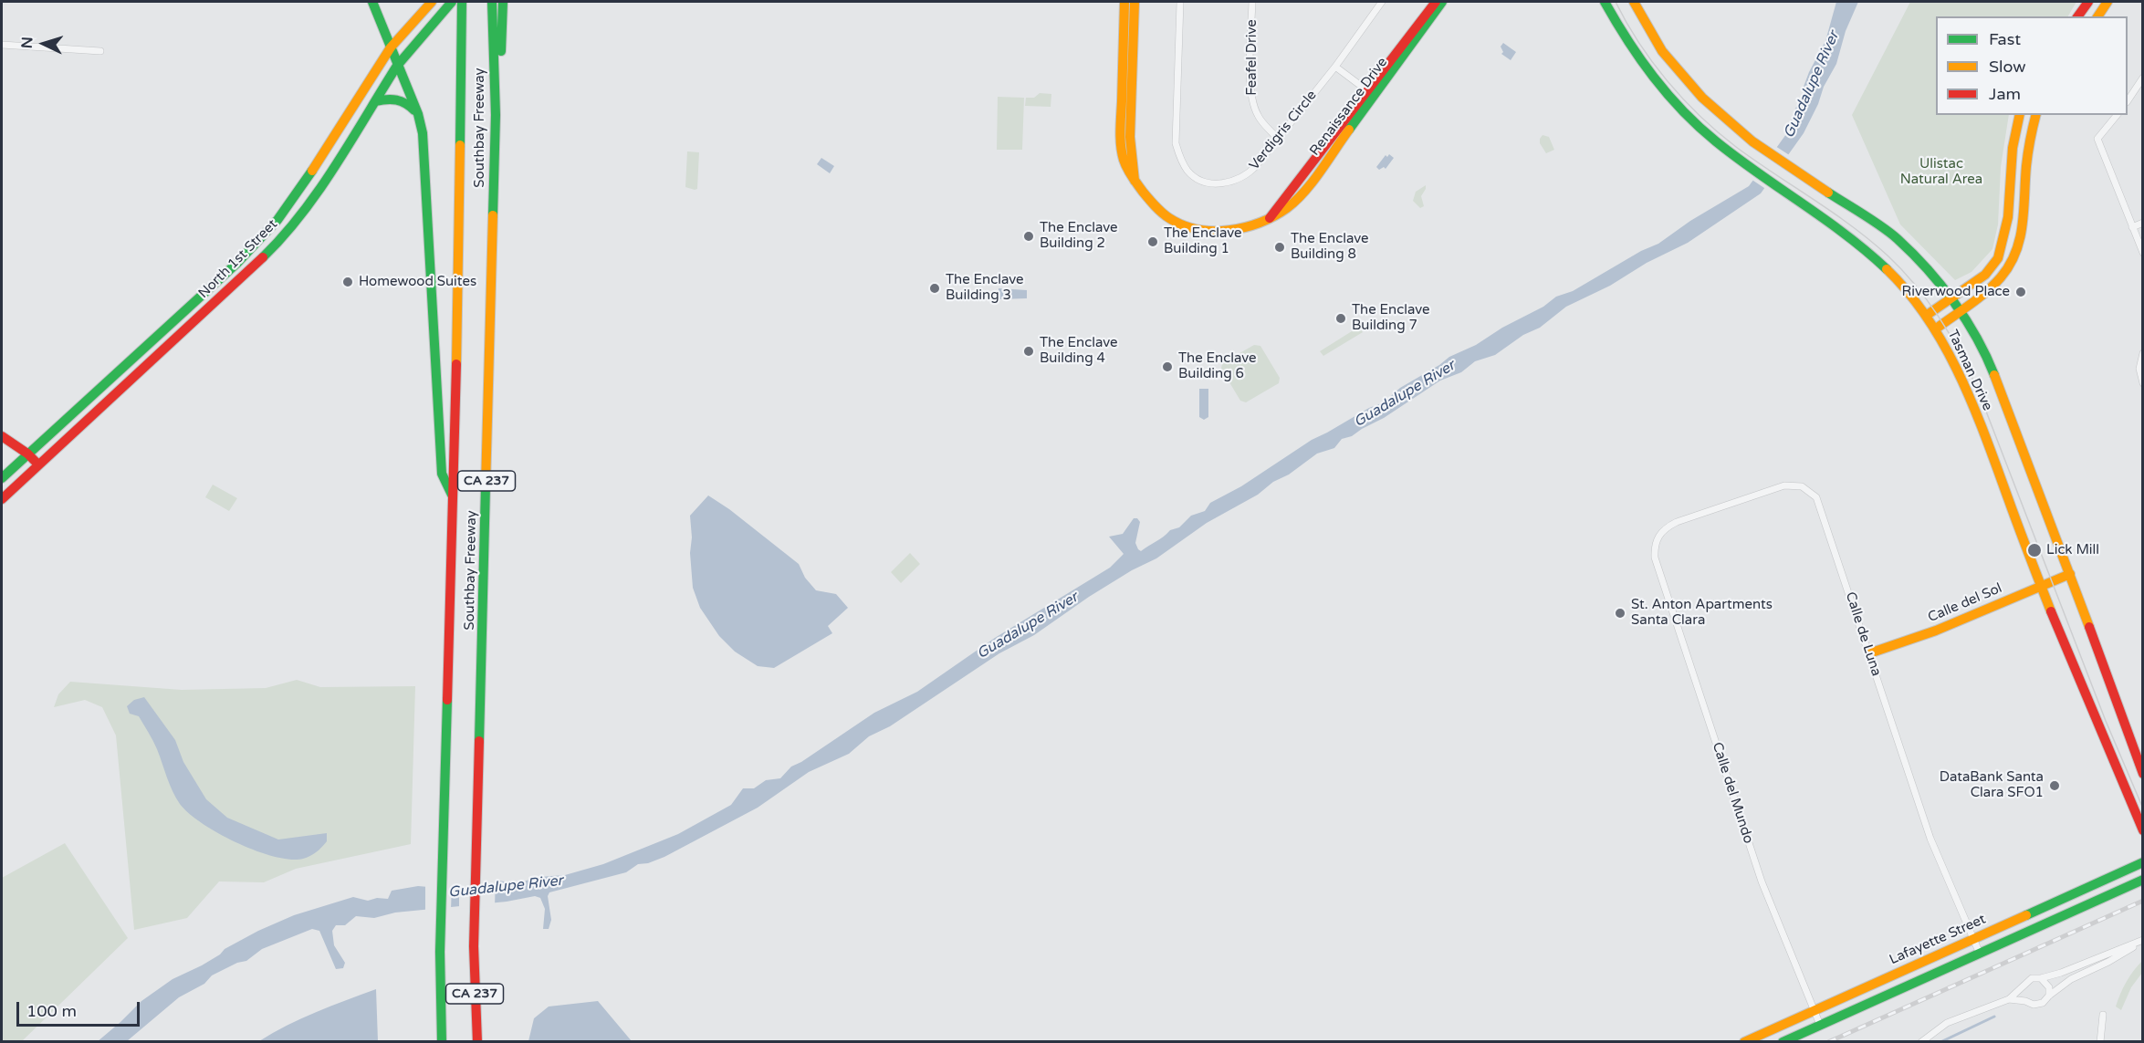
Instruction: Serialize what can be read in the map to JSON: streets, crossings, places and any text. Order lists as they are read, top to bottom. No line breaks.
{"streets":{"main road":["Renaissance Drive","Southbay Freeway","North 1st Street","Tasman Drive","CA 237","Calle del Sol","Lafayette Street"],"street":["Feafel Drive","Verdigris Circle","Calle de Luna","Calle del Mundo"]},"crossings":[["Feafel Drive","Verdigris Circle"],["Tasman Drive","Calle del Sol"],["Calle del Sol","Calle de Luna"],["Calle de Luna","Calle del Mundo"],["Calle de Luna","Lafayette Street"],["Calle del Mundo","Lafayette Street"]],"water":["Guadalupe River"],"parks":["Ulistac Natural Area"],"places":["The Enclave Building 2","The Enclave Building 1","The Enclave Building 8","Homewood Suites","The Enclave Building 3","Riverwood Place","The Enclave Building 7","The Enclave Building 4","The Enclave Building 6","Lick Mill","St. Anton Apartments Santa Clara","DataBank Santa Clara SFO1"],"legend":["Fast","Slow","Jam"],"scale_bar":"100 m","north":"left"}
